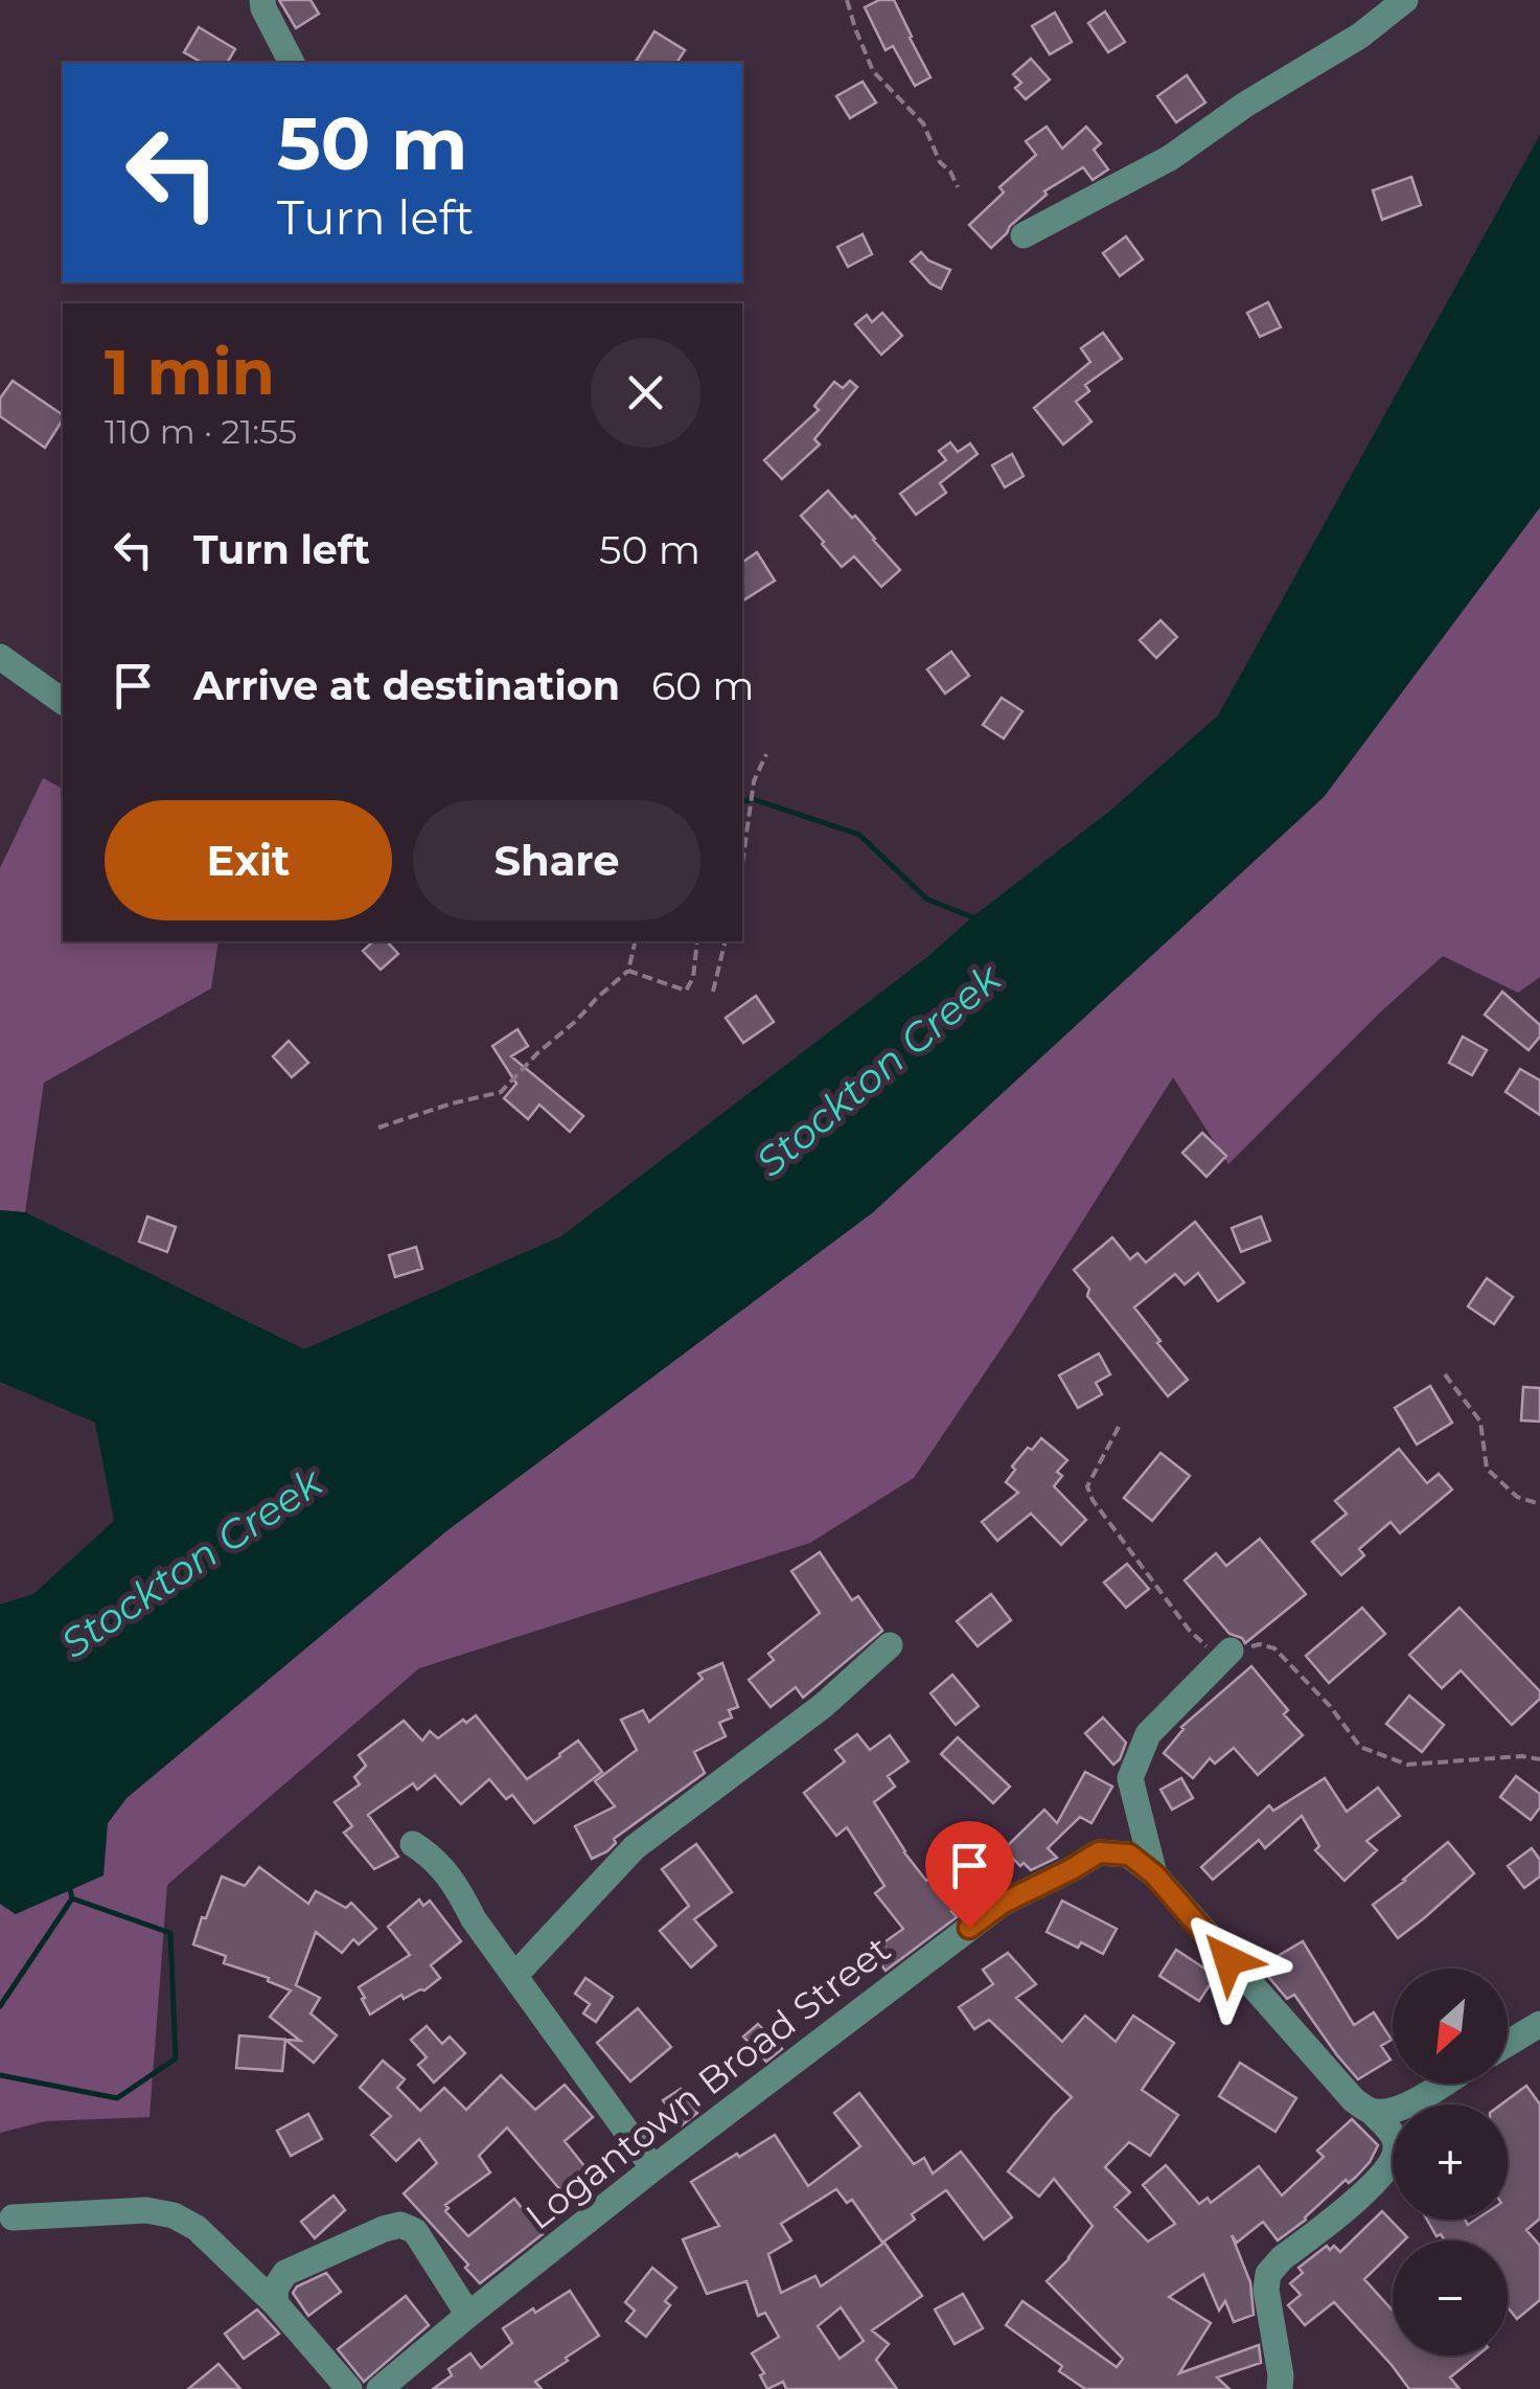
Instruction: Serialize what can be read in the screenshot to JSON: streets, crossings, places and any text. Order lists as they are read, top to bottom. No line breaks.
{"streets":{"street":["Logantown Broad Street"]},"water":["Stockton Creek"],"north":"bottom left","page":{"turn":["50 m","Turn left"],"heading":["1 min","110 m · 21:55"],"list":[{"name":"Turn left","value":"50 m"},{"name":"Arrive at destination","value":"60 m"}],"buttons":["Exit","Share"],"map_buttons":["+","−"]}}
